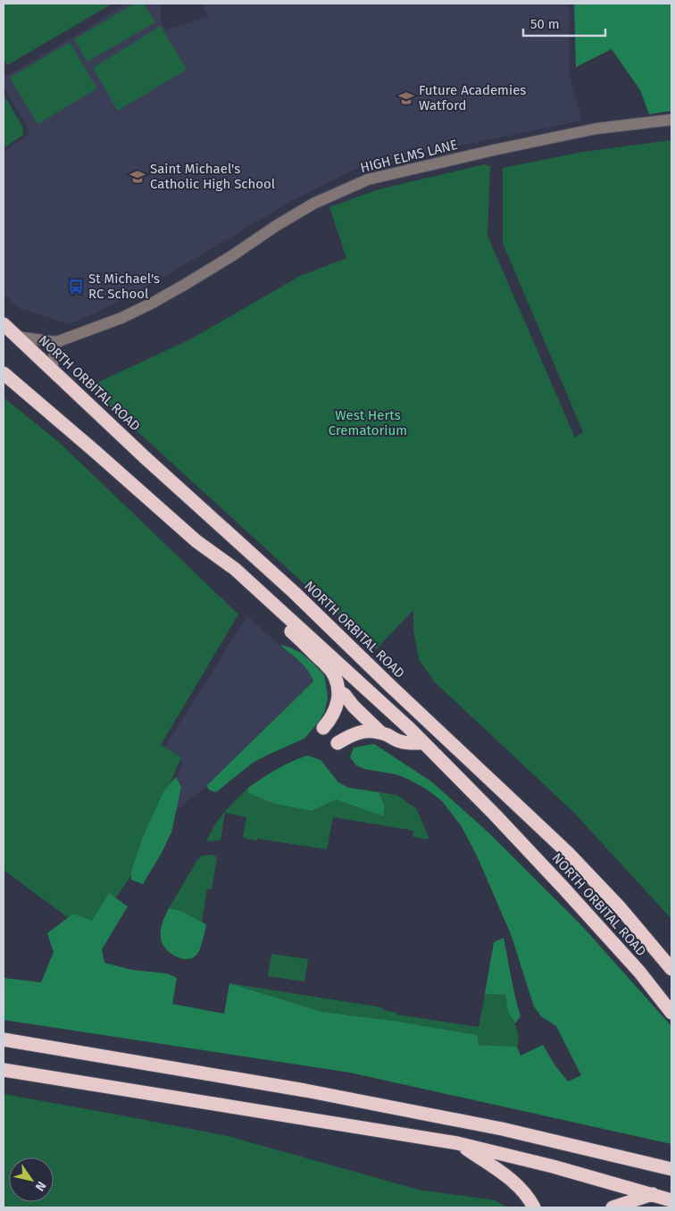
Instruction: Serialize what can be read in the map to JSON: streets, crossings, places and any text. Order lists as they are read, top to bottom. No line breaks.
{"streets":{"highway":["NORTH ORBITAL ROAD"],"street":["HIGH ELMS LANE"]},"parks":["West Herts Crematorium"],"places":{"school or university":["Future Academies Watford","Saint Michael's Catholic High School"],"bus stop":["St Michael's RC School"]},"scale_bar":"50 m","north":"bottom right"}
